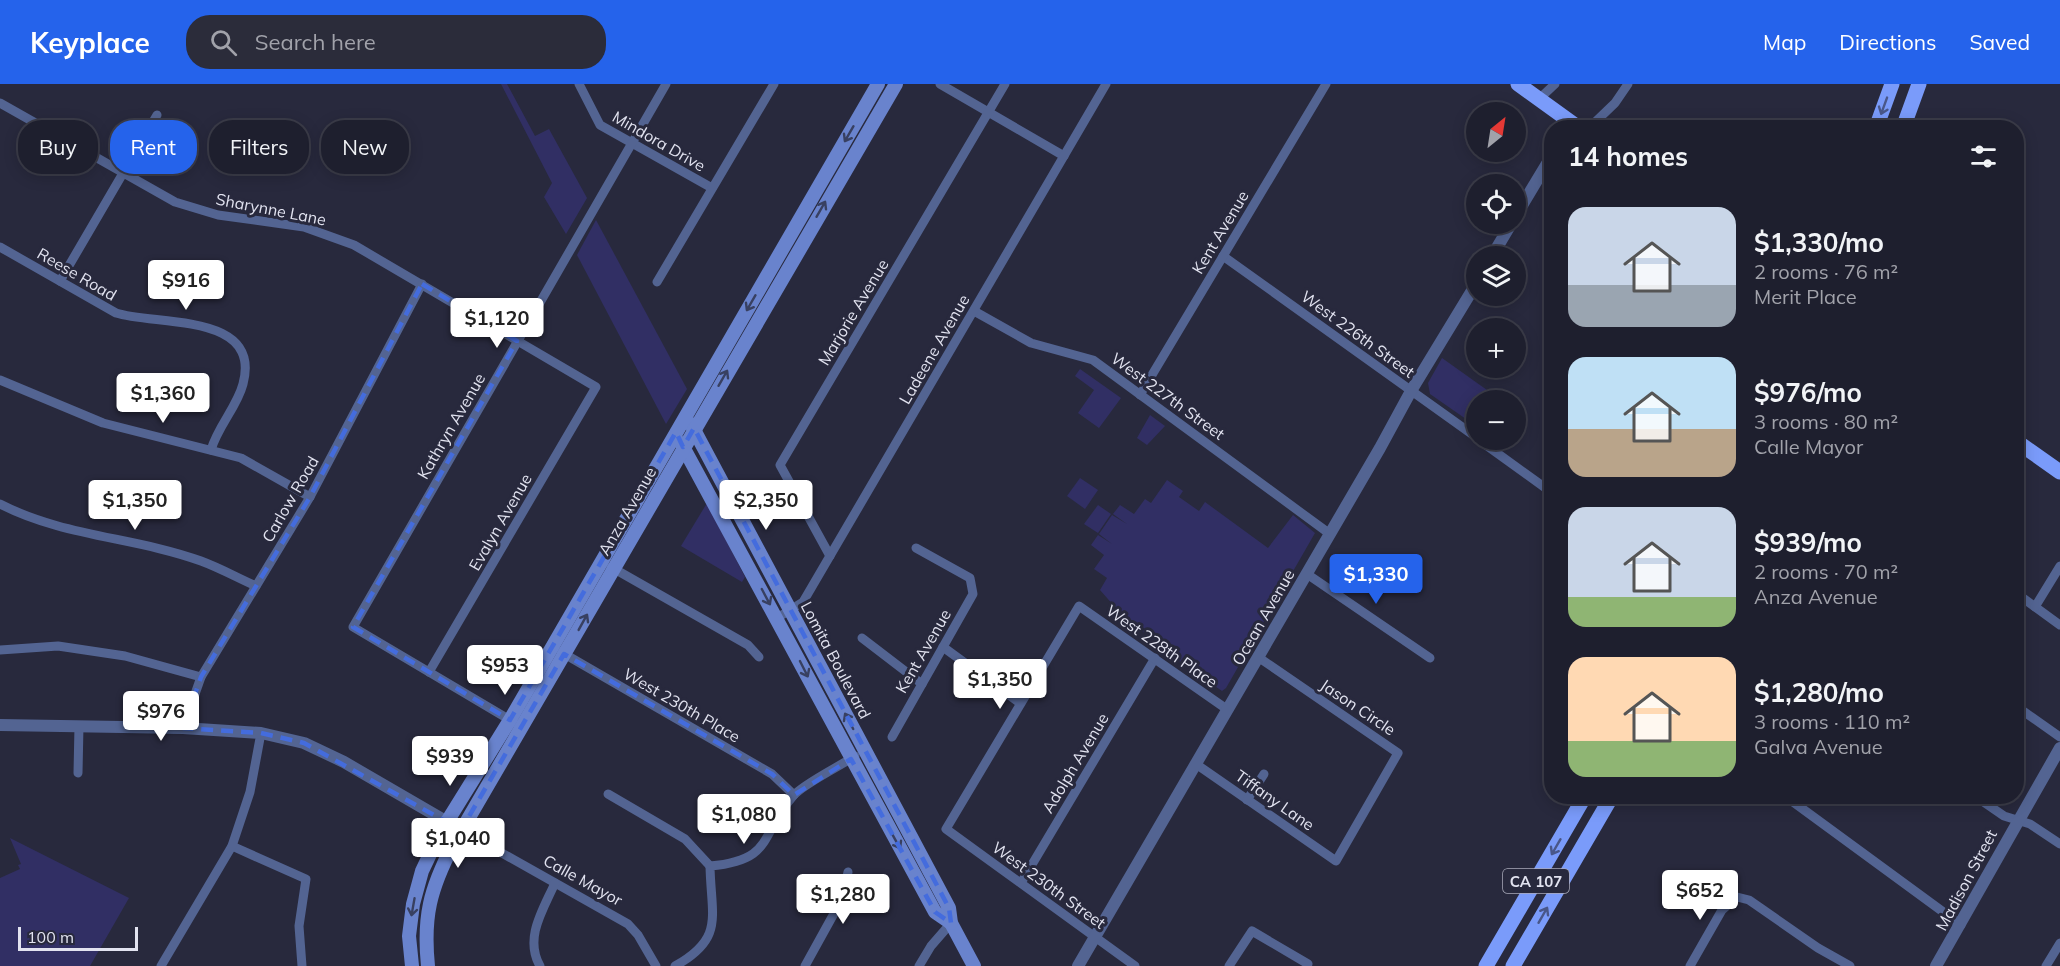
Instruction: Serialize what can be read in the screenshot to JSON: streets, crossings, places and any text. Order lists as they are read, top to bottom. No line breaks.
{"streets":{"main road":["Anza Avenue","Lomita Boulevard","CA 107"],"street":["Mindora Drive","Sharynne Lane","Kent Avenue","Reese Road","Marjorie Avenue","West 226th Street","Ladeene Avenue","West 227th Street","Kathryn Avenue","Carlow Road","Evalyn Avenue","Ocean Avenue","West 228th Place","West 230th Place","Jason Circle","Adolph Avenue","Tiffany Lane","Calle Mayor","Madison Street","West 230th Street"]},"crossings":[["Mindora Drive","Kathryn Avenue"],["Sharynne Lane","Kathryn Avenue"],["Sharynne Lane","Carlow Road"],["Sharynne Lane","Evalyn Avenue"],["Kent Avenue","West 226th Street"],["Kent Avenue","West 227th Street"],["Marjorie Avenue","Ladeene Avenue"],["West 226th Street","Ocean Avenue"],["Ladeene Avenue","West 227th Street"],["Ladeene Avenue","Lomita Boulevard"],["West 227th Street","Ocean Avenue"],["Kathryn Avenue","Evalyn Avenue"],["Carlow Road","Calle Mayor"],["Anza Avenue","Lomita Boulevard"],["Anza Avenue","West 230th Place"],["Anza Avenue","Calle Mayor"],["Ocean Avenue","West 228th Place"],["Ocean Avenue","Jason Circle"],["Ocean Avenue","Tiffany Lane"],["Ocean Avenue","West 230th Street"],["West 228th Place","Adolph Avenue"],["West 228th Place","West 230th Street"],["Jason Circle","Tiffany Lane"],["Adolph Avenue","West 230th Street"]],"scale_bar":"100 m","north":"top right","page":{"header":"Keyplace","search":"Search here","nav":["Map","Directions","Saved"],"map_buttons":["+","−"],"chip":["Buy","Rent","Filters","New"],"heading":"14 homes","list":[{"name":"$1,330/mo","note":"2 rooms · 76 m² · Merit Place"},{"name":"$976/mo","note":"3 rooms · 80 m² · Calle Mayor"},{"name":"$939/mo","note":"2 rooms · 70 m² · Anza Avenue"},{"name":"$1,280/mo","note":"3 rooms · 110 m² · Galva Avenue"}],"price":["$916","$1,120","$1,360","$1,350","$2,350","$1,330","$953","$1,350","$976","$939","$1,080","$1,040","$652","$1,280"],"scale":"100 m"}}
